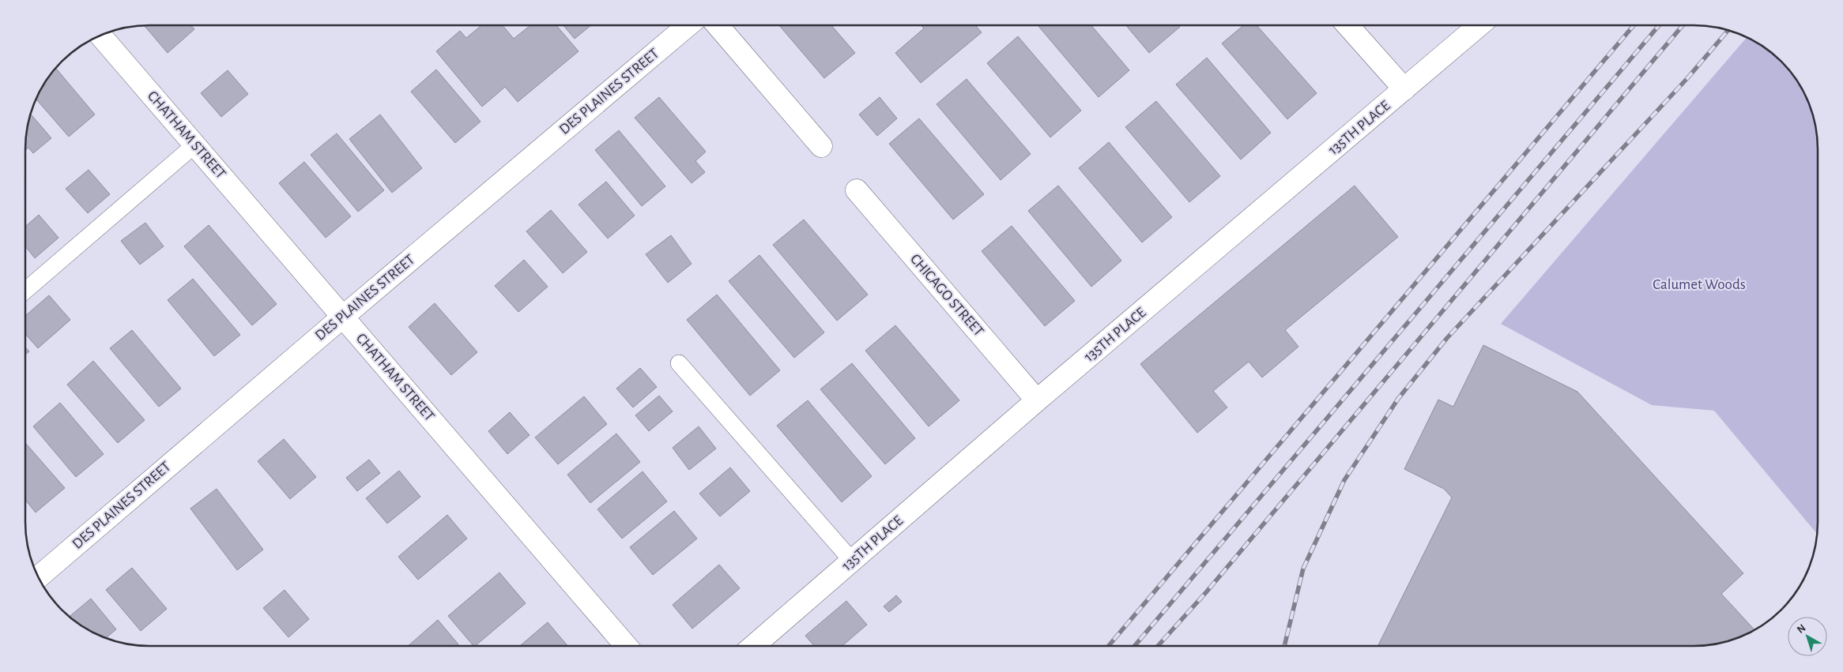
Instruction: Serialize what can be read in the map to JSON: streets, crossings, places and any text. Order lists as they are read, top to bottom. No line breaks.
{"streets":{"street":["DES PLAINES STREET","135TH PLACE","CHATHAM STREET","CHICAGO STREET"]},"crossings":[["DES PLAINES STREET","CHATHAM STREET"],["135TH PLACE","CHICAGO STREET"]],"parks":["Calumet Woods"],"north":"top left"}
